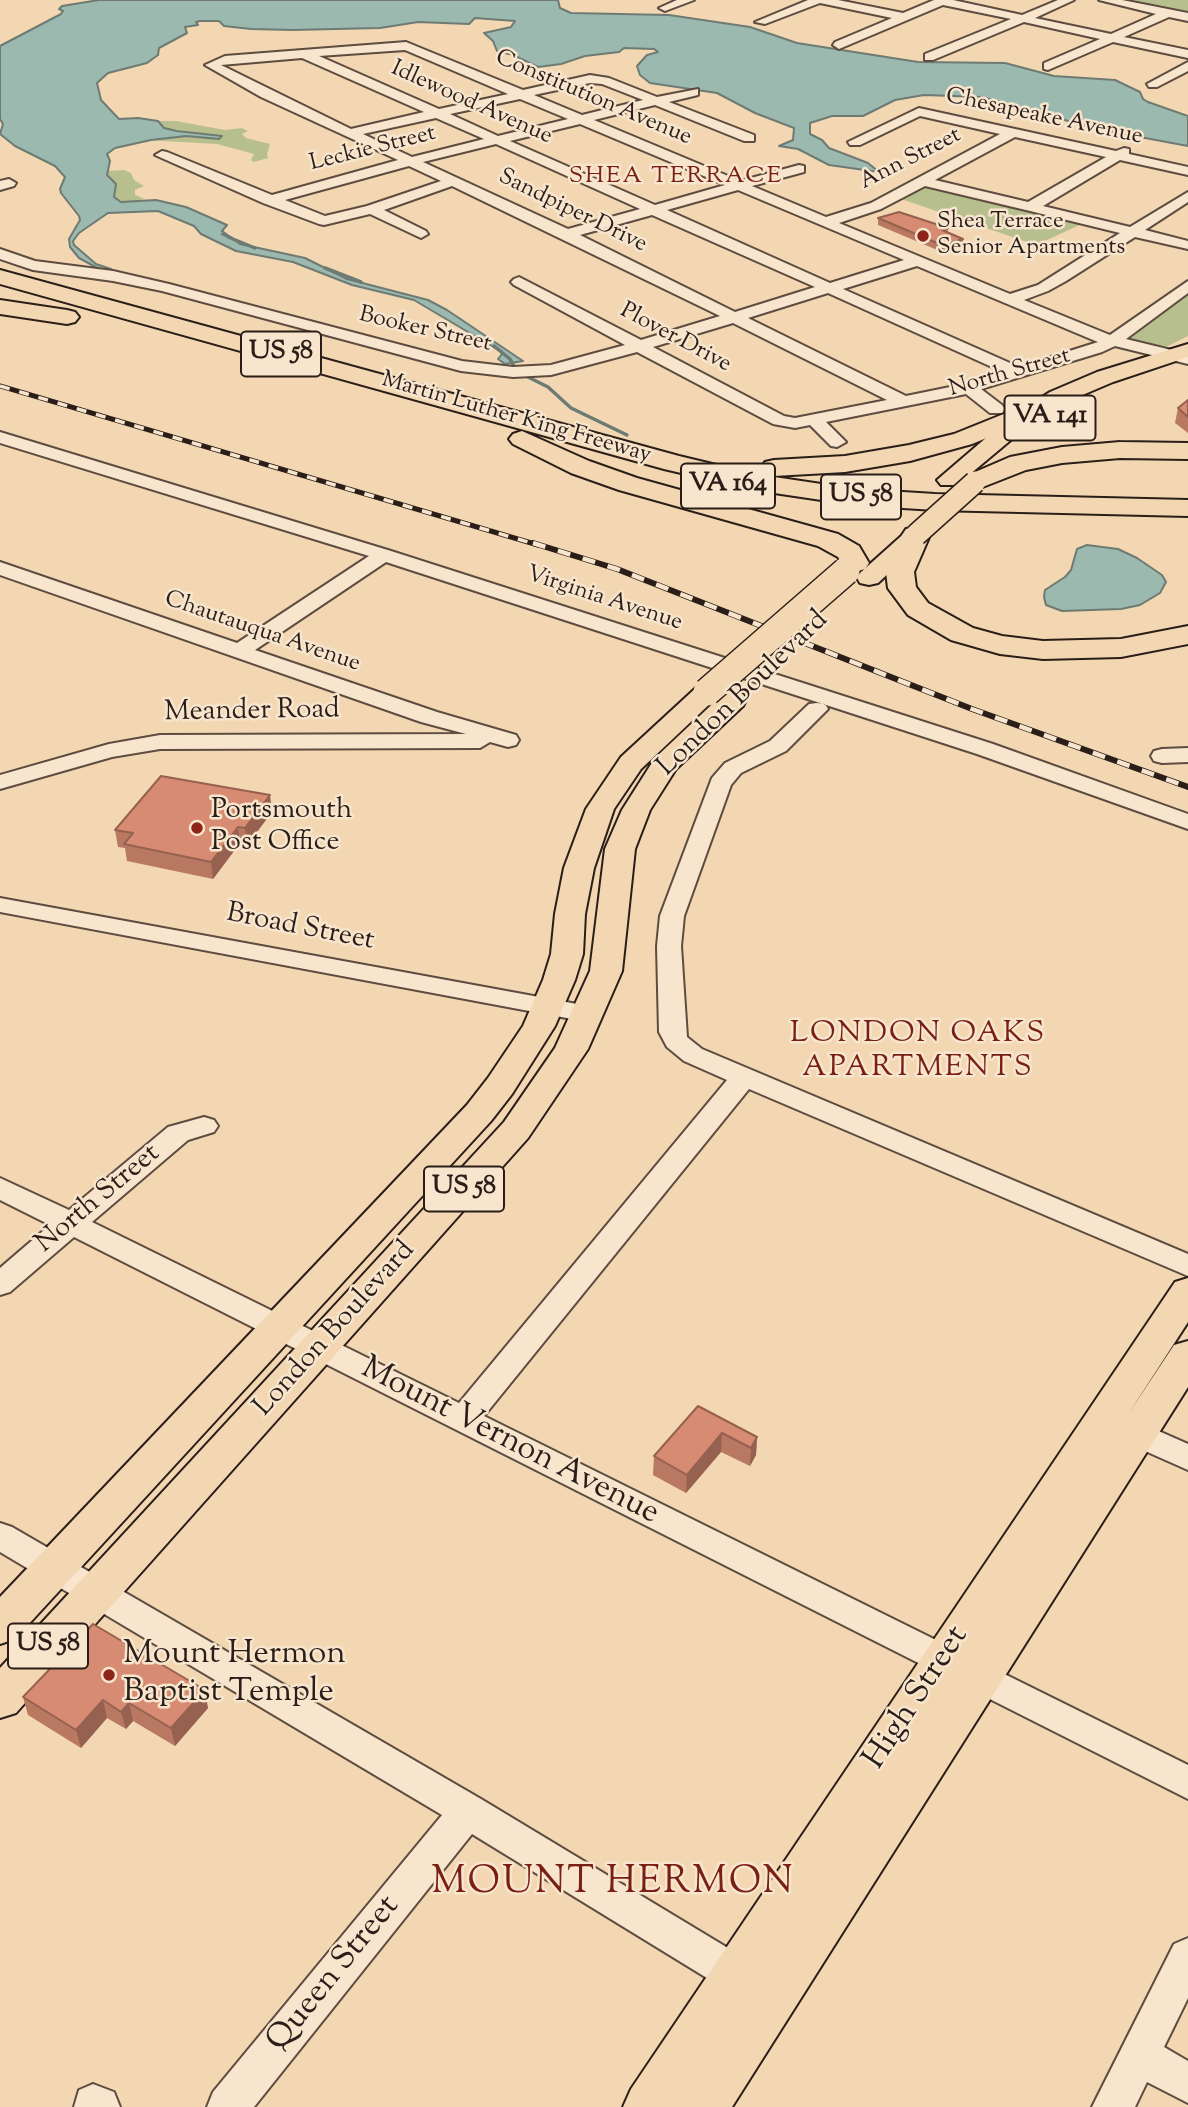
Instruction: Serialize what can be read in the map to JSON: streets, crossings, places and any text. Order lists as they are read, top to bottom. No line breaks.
{"streets":{"highway":["US 58","Martin Luther King Freeway","VA 164"],"main road":["VA 141","London Boulevard","High Street"],"street":["Constitution Avenue","Idlewood Avenue","Chesapeake Avenue","Leckie Street","Ann Street","Sandpiper Drive","Booker Street","Plover Drive","North Street","Virginia Avenue","Chautauqua Avenue","Meander Road","Broad Street","Mount Vernon Avenue","Queen Street"]},"crossings":[["Constitution Avenue","Idlewood Avenue"],["Constitution Avenue","Leckie Street"],["Constitution Avenue","Ann Street"],["Constitution Avenue","Sandpiper Drive"],["Constitution Avenue","Booker Street"],["Constitution Avenue","North Street"],["Constitution Avenue","London Boulevard"],["Idlewood Avenue","Leckie Street"],["Idlewood Avenue","Booker Street"],["Idlewood Avenue","North Street"],["Chesapeake Avenue","Ann Street"],["Leckie Street","Sandpiper Drive"],["Sandpiper Drive","Booker Street"],["Sandpiper Drive","North Street"],["Booker Street","Plover Drive"],["Plover Drive","North Street"],["US 58","Martin Luther King Freeway"],["US 58","London Boulevard"],["North Street","Mount Vernon Avenue"],["Chautauqua Avenue","Meander Road"],["London Boulevard","Broad Street"],["London Boulevard","Mount Vernon Avenue"],["Mount Vernon Avenue","High Street"]],"districts":["SHEA TERRACE","LONDON OAKS APARTMENTS","MOUNT HERMON"],"places":["Shea Terrace Senior Apartments","Portsmouth Post Office","Mount Hermon Baptist Temple"]}
